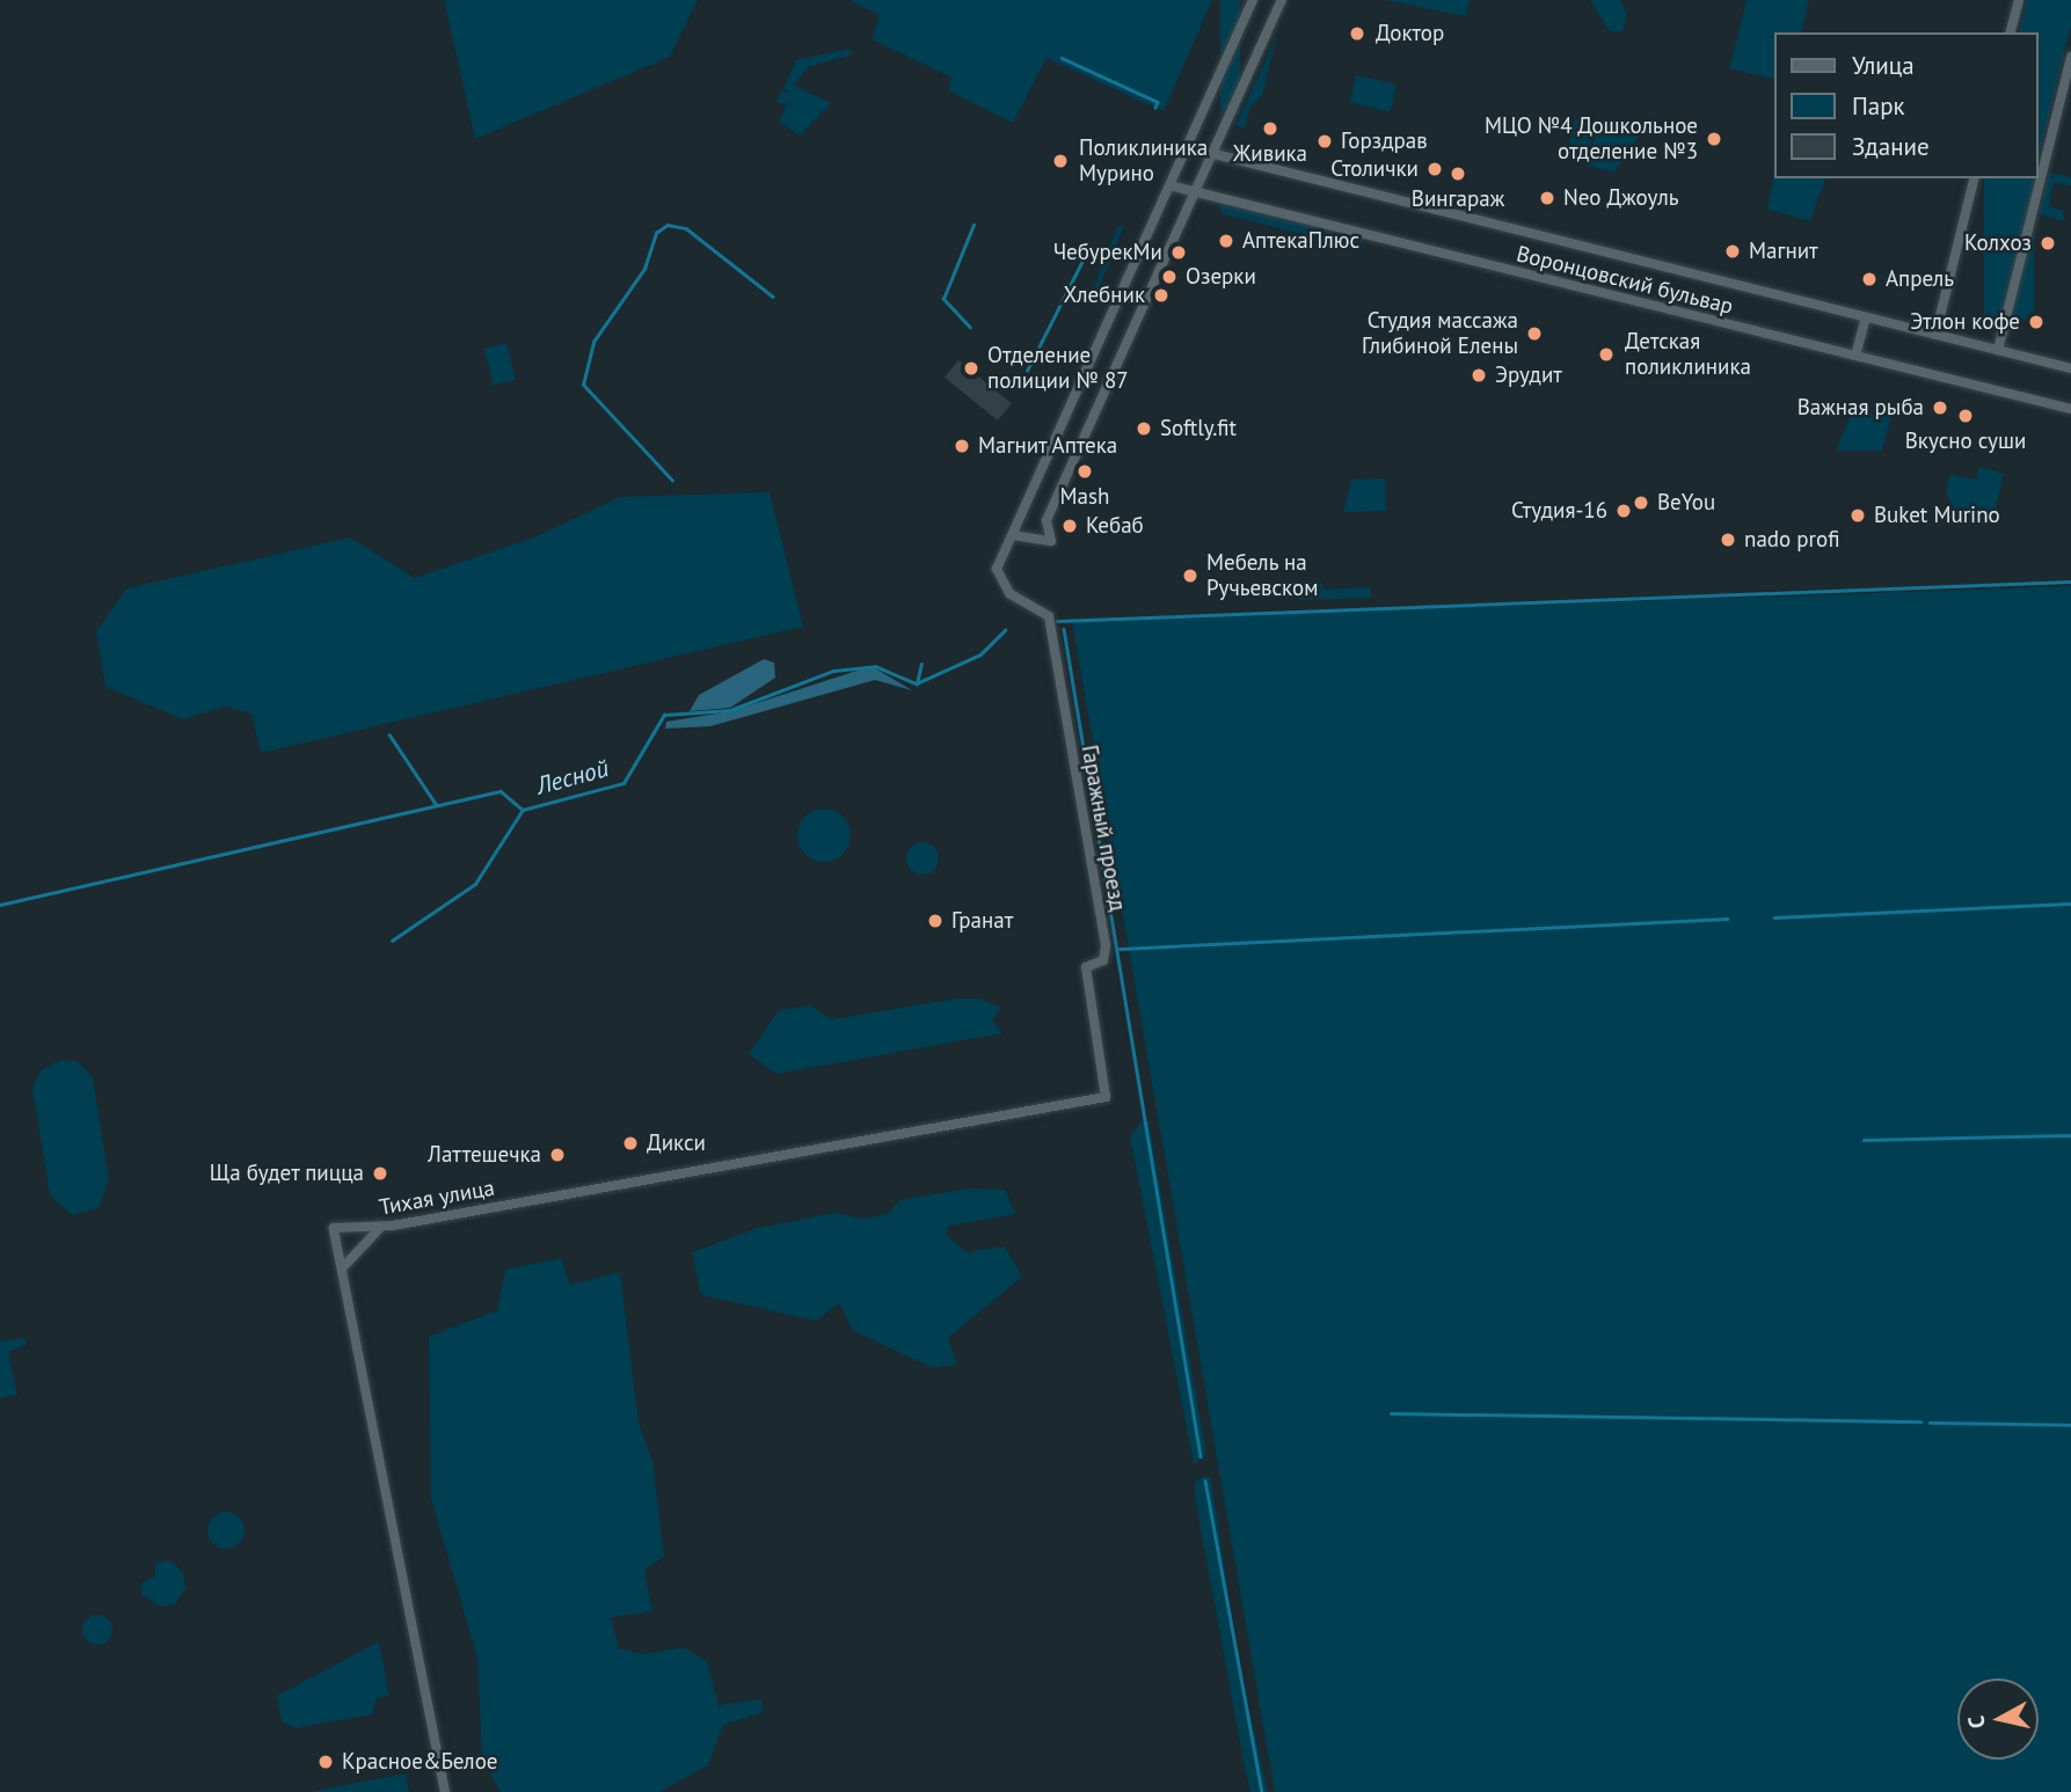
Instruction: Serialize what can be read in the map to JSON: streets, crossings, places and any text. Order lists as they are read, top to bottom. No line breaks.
{"streets":{"street":["Воронцовский бульвар","Гаражный проезд","Тихая улица"]},"crossings":[["Гаражный проезд","Тихая улица"]],"water":["Лесной"],"places":["Доктор","Живика","МЦО №4 Дошкольное отделение №3","Горздрав","Поликлиника Мурино","Столички","Вингараж","Neo Джоуль","АптекаПлюс","Колхоз","Магнит","ЧебурекМи","Озерки","Апрель","Хлебник","Этлон кофе","Студия массажа Глибиной Елены","Детская поликлиника","Отделение полиции № 87","Эрудит","Важная рыба","Вкусно суши","Softly.fit","Магнит Аптека","Mash","BeYou","Студия-16","Buket Murino","Кебаб","nado profi","Мебель на Ручьевском","Гранат","Дикси","Латтешечка","Ща будет пицца","Красное&Белое"],"legend":["Улица","Парк","Здание"],"north":"left"}
